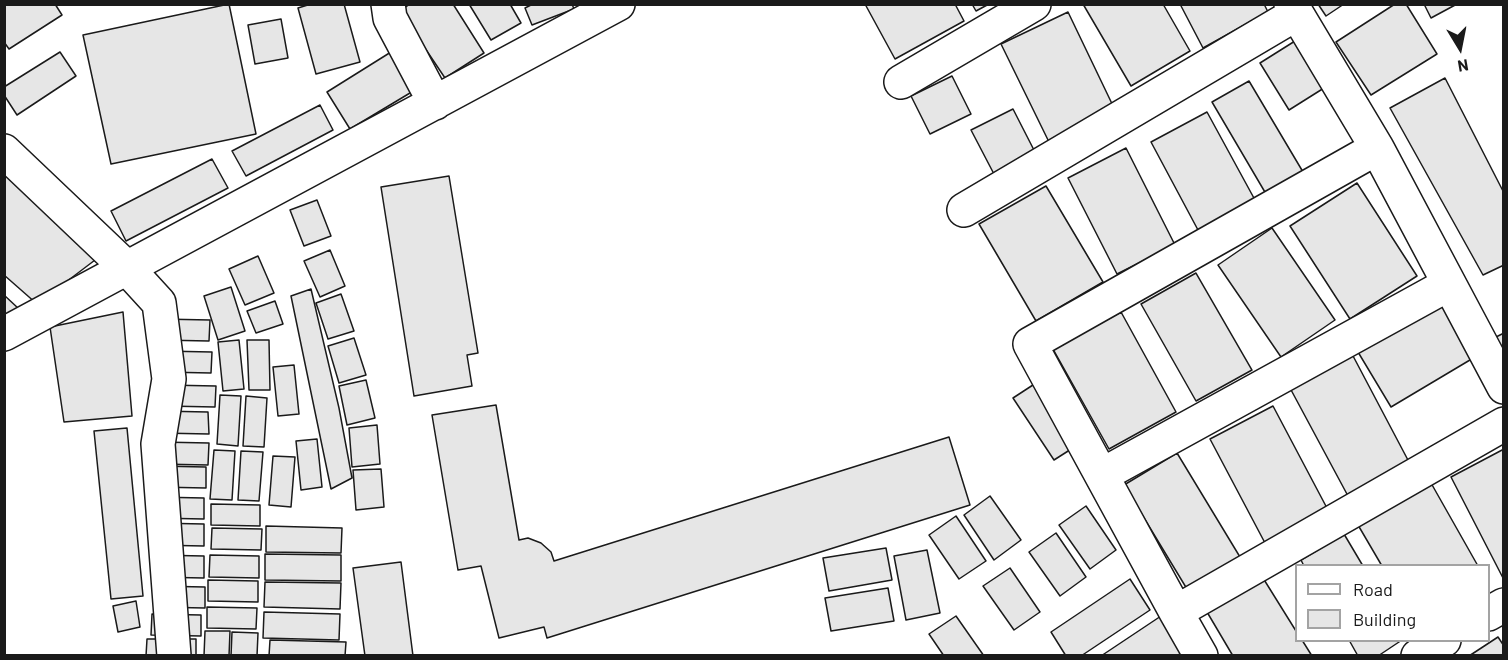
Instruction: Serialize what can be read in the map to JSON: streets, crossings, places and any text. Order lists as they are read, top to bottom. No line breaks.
{"legend":["Road","Building"],"north":"bottom"}
